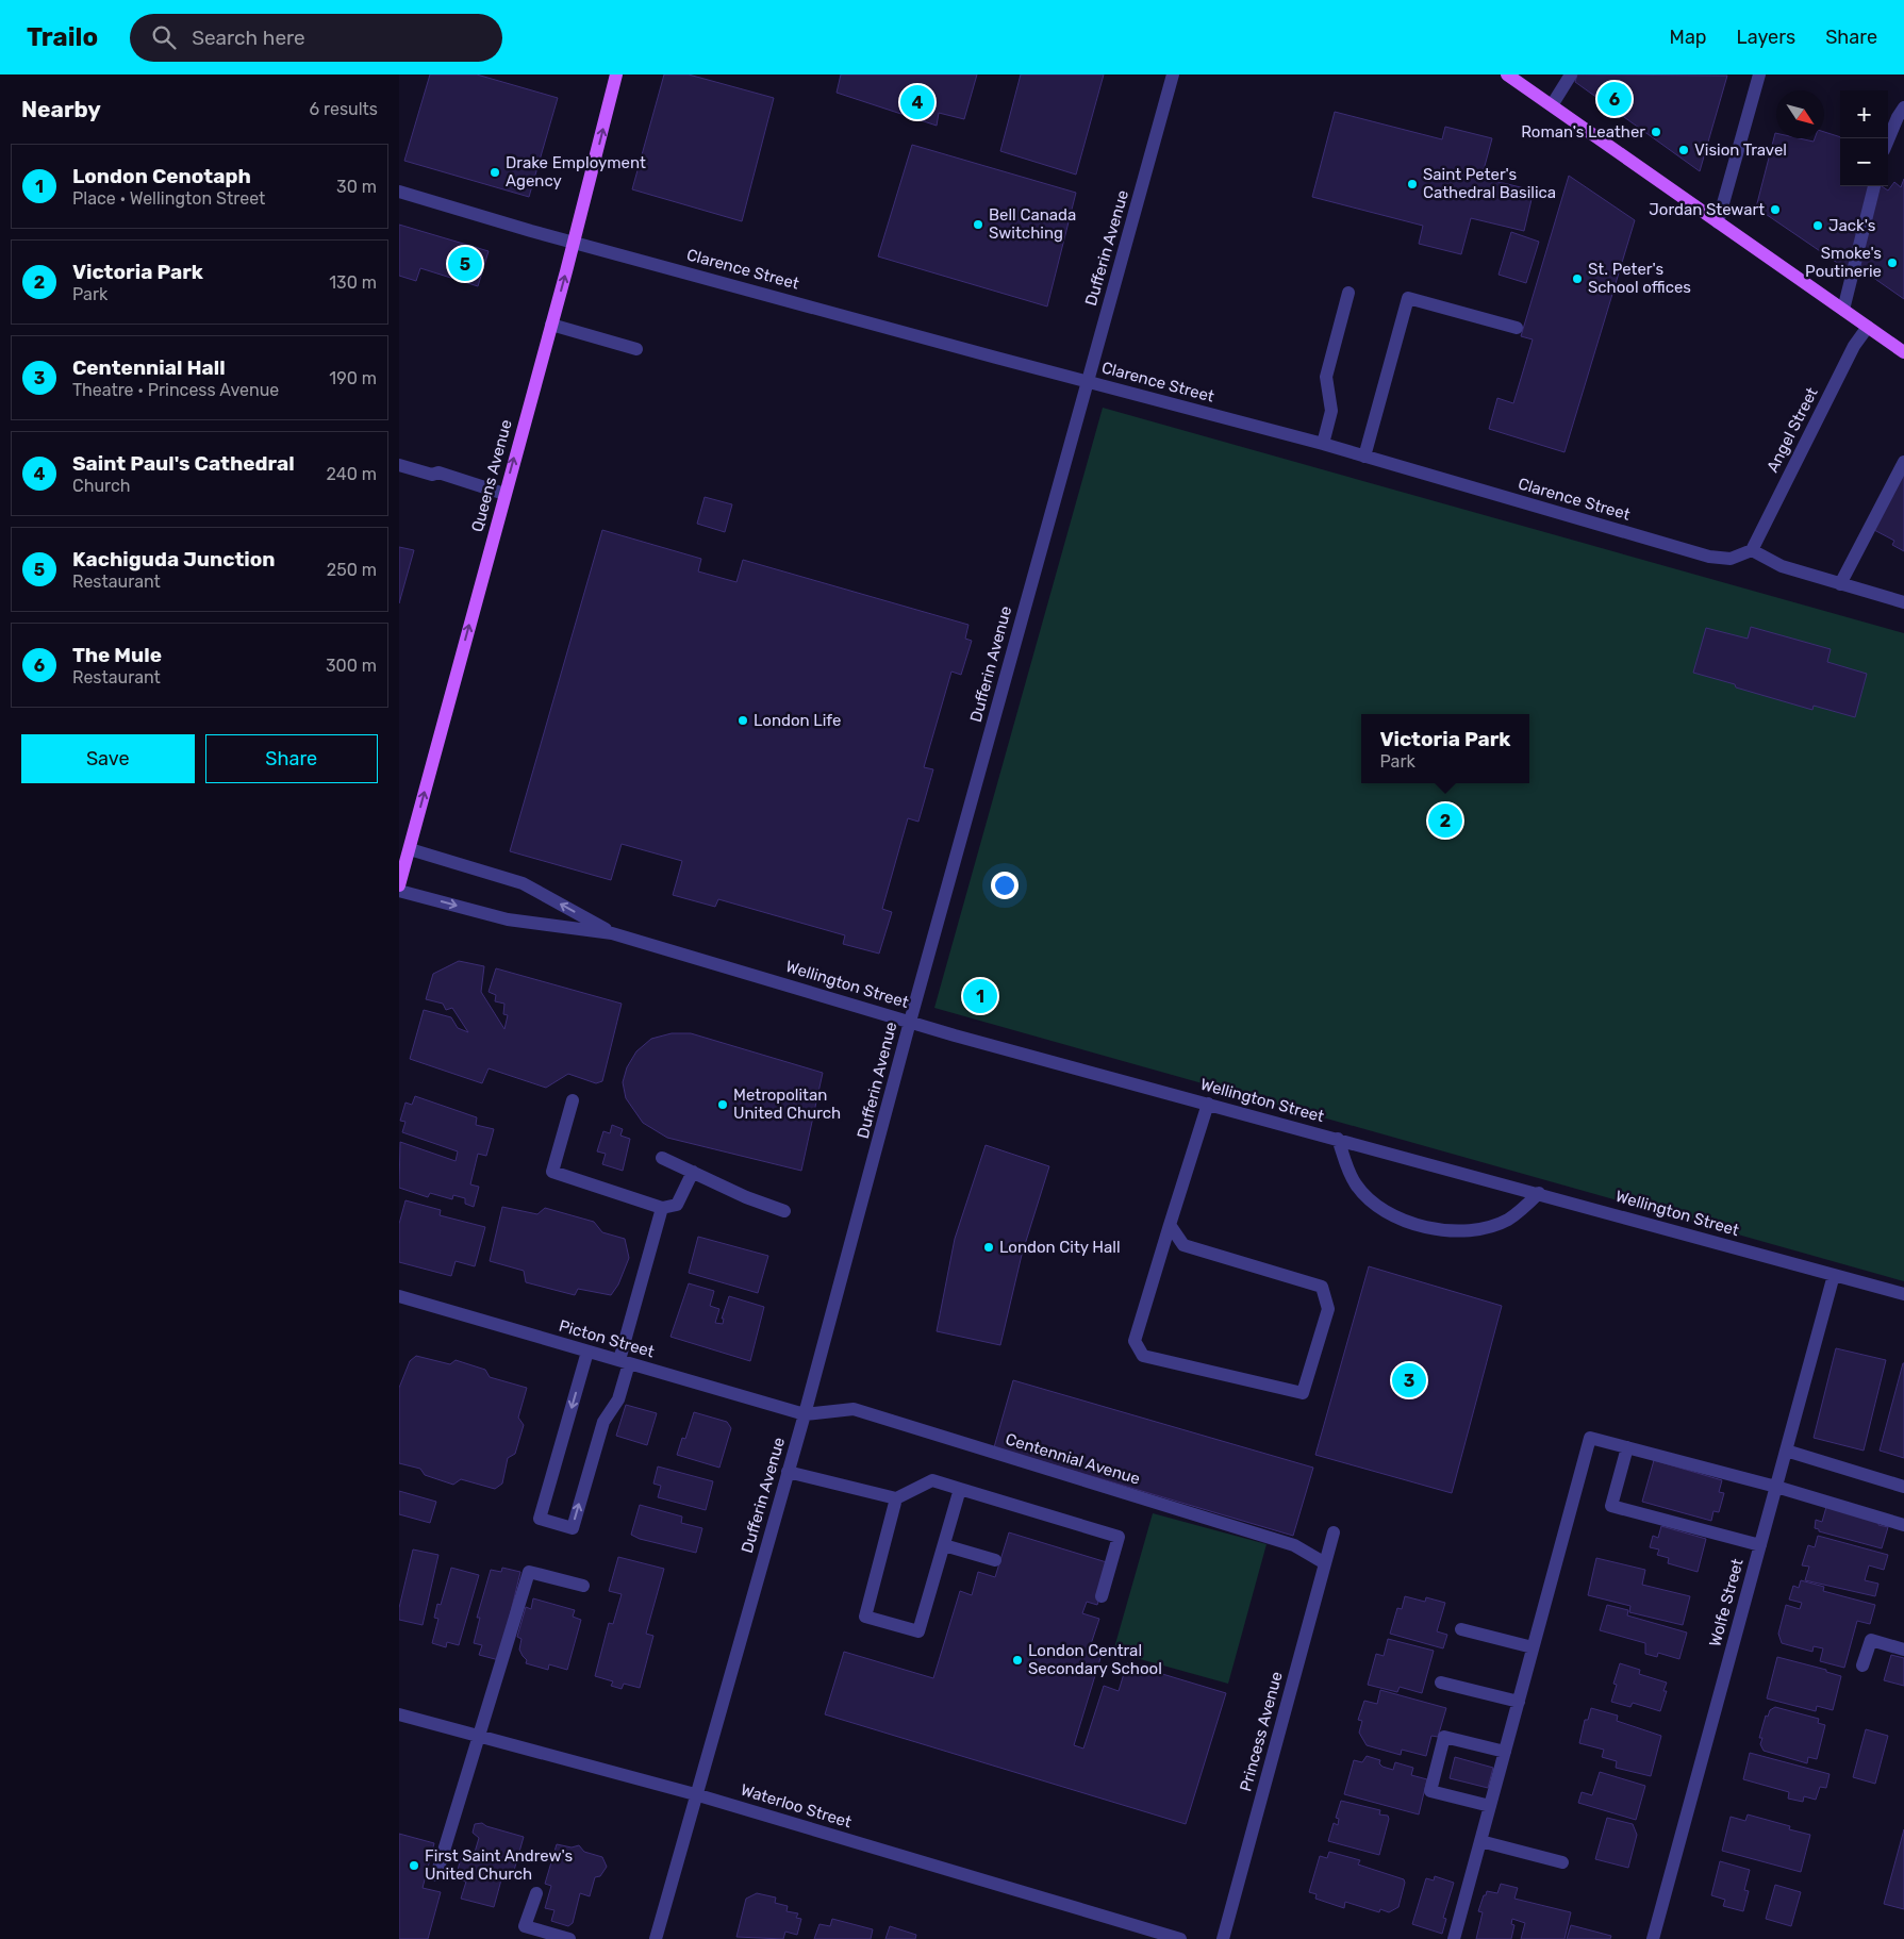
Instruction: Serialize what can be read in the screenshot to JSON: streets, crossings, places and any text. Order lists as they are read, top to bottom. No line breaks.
{"streets":{"main road":["Queens Avenue"],"street":["Dufferin Avenue","Clarence Street","Angel Street","Wellington Street","Picton Street","Centennial Avenue","Wolfe Street","Princess Avenue","Waterloo Street"]},"crossings":[["Dufferin Avenue","Clarence Street"],["Dufferin Avenue","Wellington Street"],["Dufferin Avenue","Picton Street"],["Dufferin Avenue","Centennial Avenue"],["Dufferin Avenue","Waterloo Street"],["Clarence Street","Angel Street"],["Clarence Street","Queens Avenue"],["Queens Avenue","Wellington Street"],["Wellington Street","Wolfe Street"],["Picton Street","Centennial Avenue"],["Centennial Avenue","Princess Avenue"]],"one_way":["Queens Avenue"],"places":["Roman's Leather","Vision Travel","Drake Employment Agency","Saint Peter's Cathedral Basilica","Jordan Stewart","Bell Canada Switching","Jack's","Smoke's Poutinerie","St. Peter's School offices","London Life","Metropolitan United Church","London City Hall","London Central Secondary School","First Saint Andrew's United Church"],"north":"bottom right","page":{"header":"Trailo","search":"Search here","nav":["Map","Layers","Share"],"heading":["Nearby","6 results"],"pins":["6","4","5","2","1","3"],"map_buttons":["+","−"],"list":[{"mark":"1","name":"London Cenotaph","note":"Place · Wellington Street","value":"30 m"},{"mark":"2","name":"Victoria Park","note":"Park","value":"130 m"},{"mark":"3","name":"Centennial Hall","note":"Theatre · Princess Avenue","value":"190 m"},{"mark":"4","name":"Saint Paul's Cathedral","note":"Church","value":"240 m"},{"mark":"5","name":"Kachiguda Junction","note":"Restaurant","value":"250 m"},{"mark":"6","name":"The Mule","note":"Restaurant","value":"300 m"}],"popup":["Victoria Park","Park"],"buttons":["Save","Share"]}}
